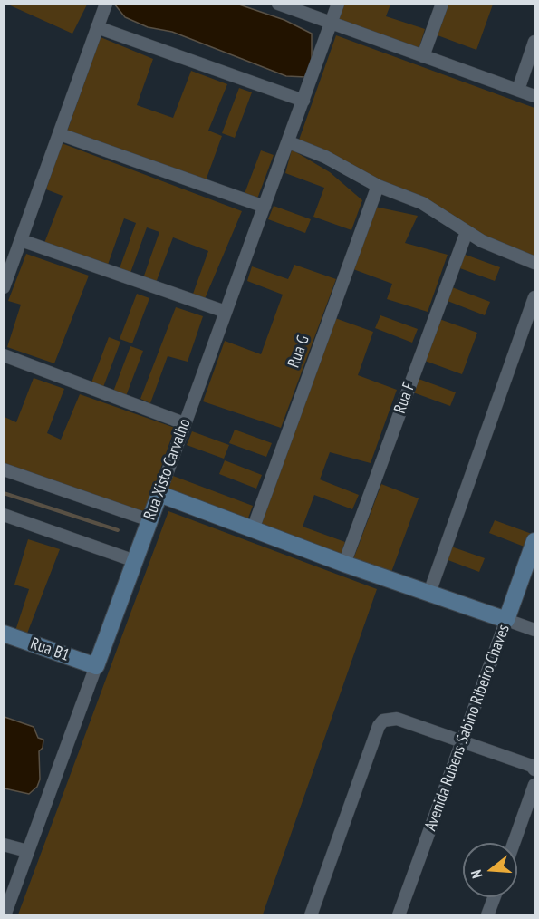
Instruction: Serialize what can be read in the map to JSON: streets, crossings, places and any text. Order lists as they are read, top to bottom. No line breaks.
{"streets":{"street":["Rua G","Rua F","Rua Xisto Carvalho","Rua B1","Avenida Rubens Sabino Ribeiro Chaves"]},"crossings":[["Rua Xisto Carvalho","Rua B1"]],"north":"left"}
